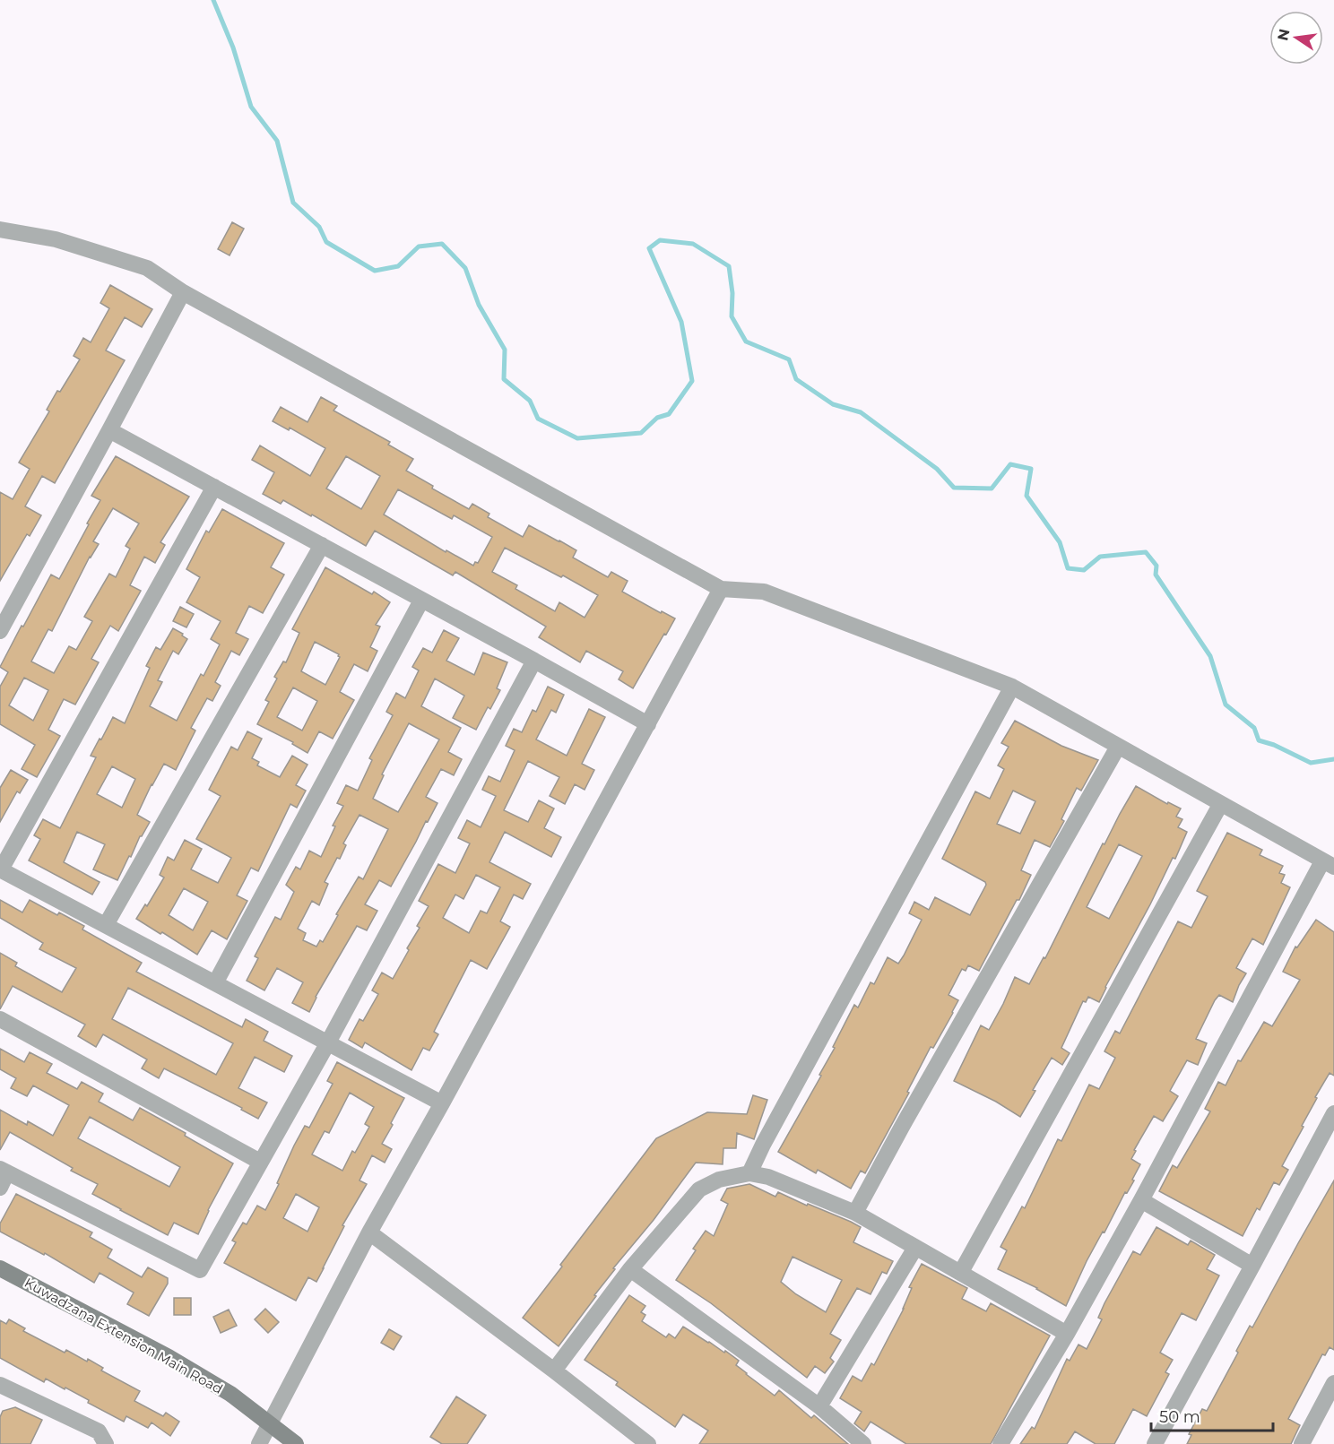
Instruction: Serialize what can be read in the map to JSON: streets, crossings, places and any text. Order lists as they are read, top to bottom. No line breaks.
{"streets":{"street":["Kuwadzana Extension Main Road"]},"scale_bar":"50 m","north":"left"}
